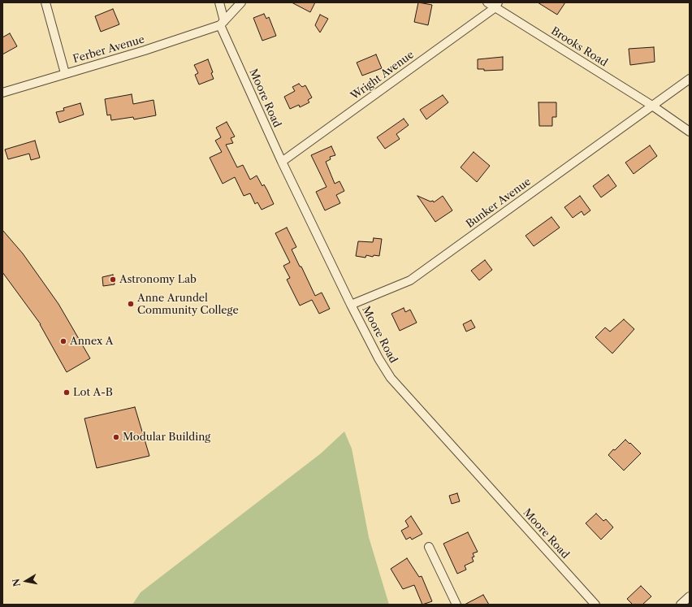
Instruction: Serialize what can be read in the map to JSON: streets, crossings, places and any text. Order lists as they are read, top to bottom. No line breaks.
{"streets":{"street":["Brooks Road","Ferber Avenue","Wright Avenue","Moore Road","Bunker Avenue"]},"crossings":[["Brooks Road","Wright Avenue"],["Brooks Road","Bunker Avenue"],["Ferber Avenue","Moore Road"],["Wright Avenue","Moore Road"],["Moore Road","Bunker Avenue"]],"places":["Astronomy Lab","Anne Arundel Community College","Annex A","Lot A-B","Modular Building"],"north":"left"}
